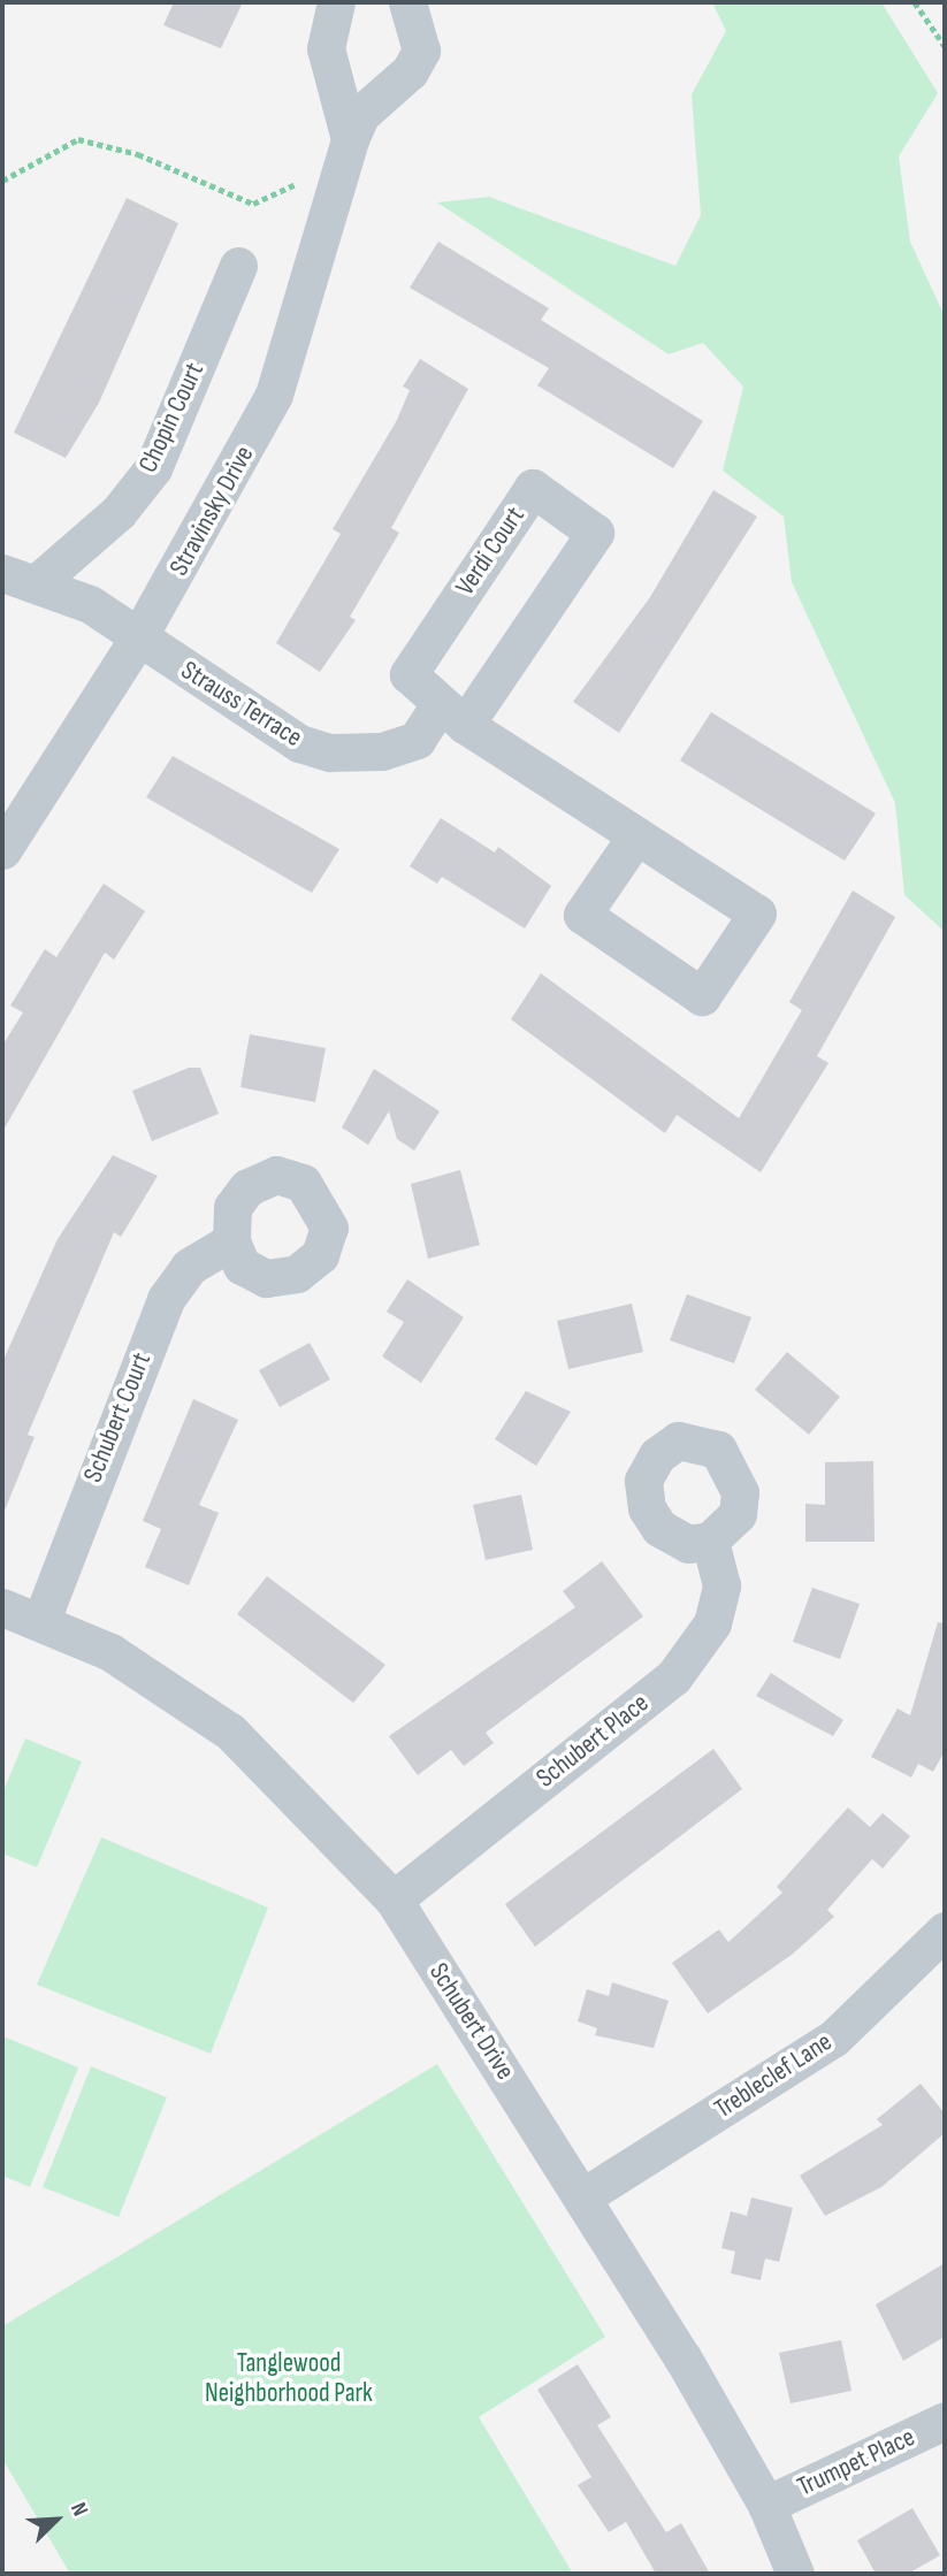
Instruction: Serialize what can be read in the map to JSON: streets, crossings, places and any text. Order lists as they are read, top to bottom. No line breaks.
{"streets":{"street":["Chopin Court","Stravinsky Drive","Verdi Court","Strauss Terrace","Schubert Court","Schubert Place","Schubert Drive","Trebleclef Lane","Trumpet Place"]},"crossings":[["Chopin Court","Strauss Terrace"],["Stravinsky Drive","Strauss Terrace"],["Verdi Court","Strauss Terrace"],["Schubert Court","Schubert Drive"],["Schubert Place","Schubert Drive"],["Schubert Drive","Trebleclef Lane"],["Schubert Drive","Trumpet Place"]],"parks":["Tanglewood Neighborhood Park"],"north":"top right"}
